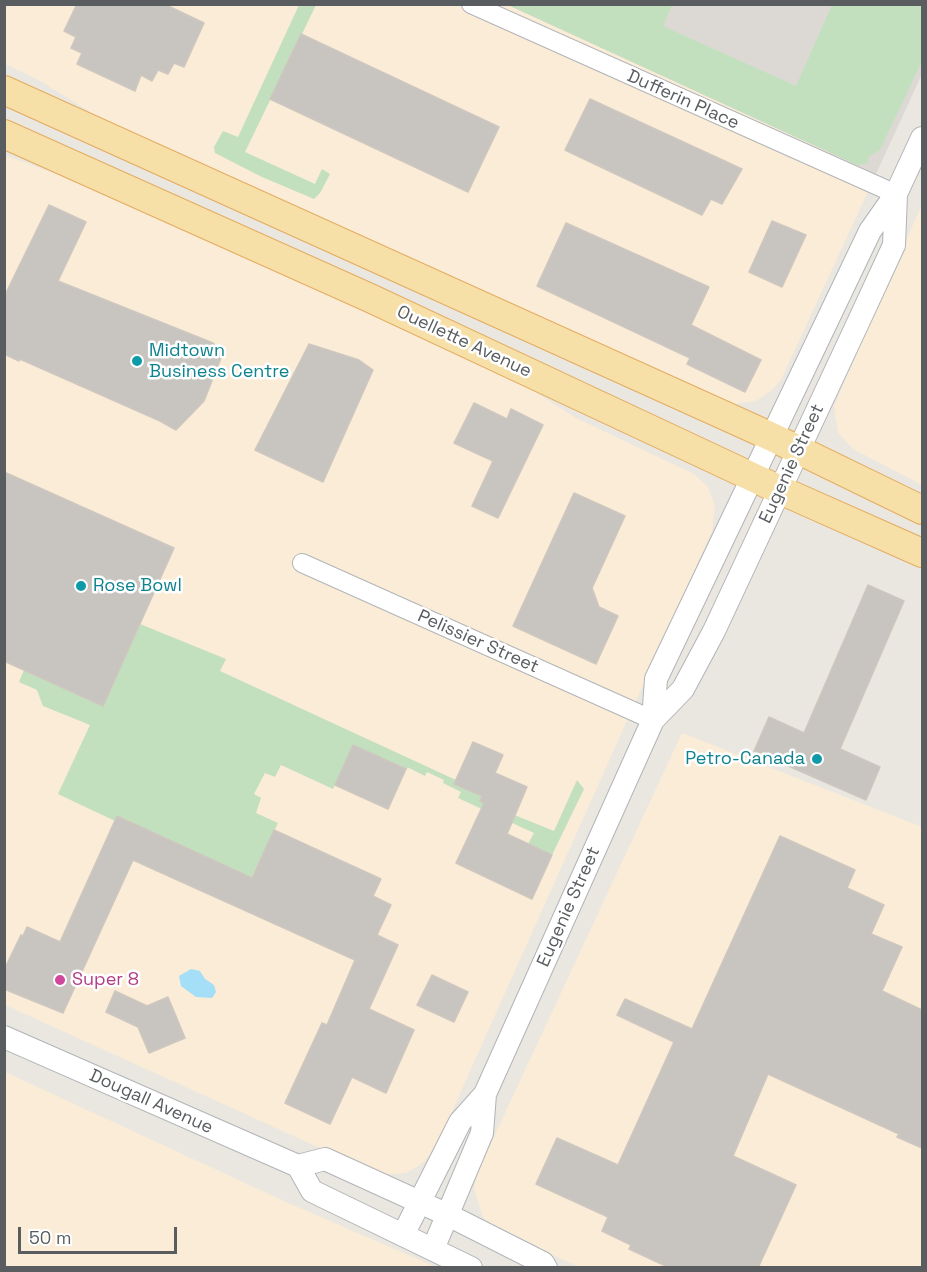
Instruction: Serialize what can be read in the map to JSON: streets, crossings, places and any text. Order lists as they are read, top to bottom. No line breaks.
{"streets":{"main road":["Ouellette Avenue"],"street":["Dufferin Place","Eugenie Street","Pelissier Street","Dougall Avenue"]},"crossings":[["Dufferin Place","Eugenie Street"],["Ouellette Avenue","Eugenie Street"],["Eugenie Street","Pelissier Street"]],"places":["Midtown Business Centre","Rose Bowl","Petro-Canada","Super 8"],"scale_bar":"50 m"}
